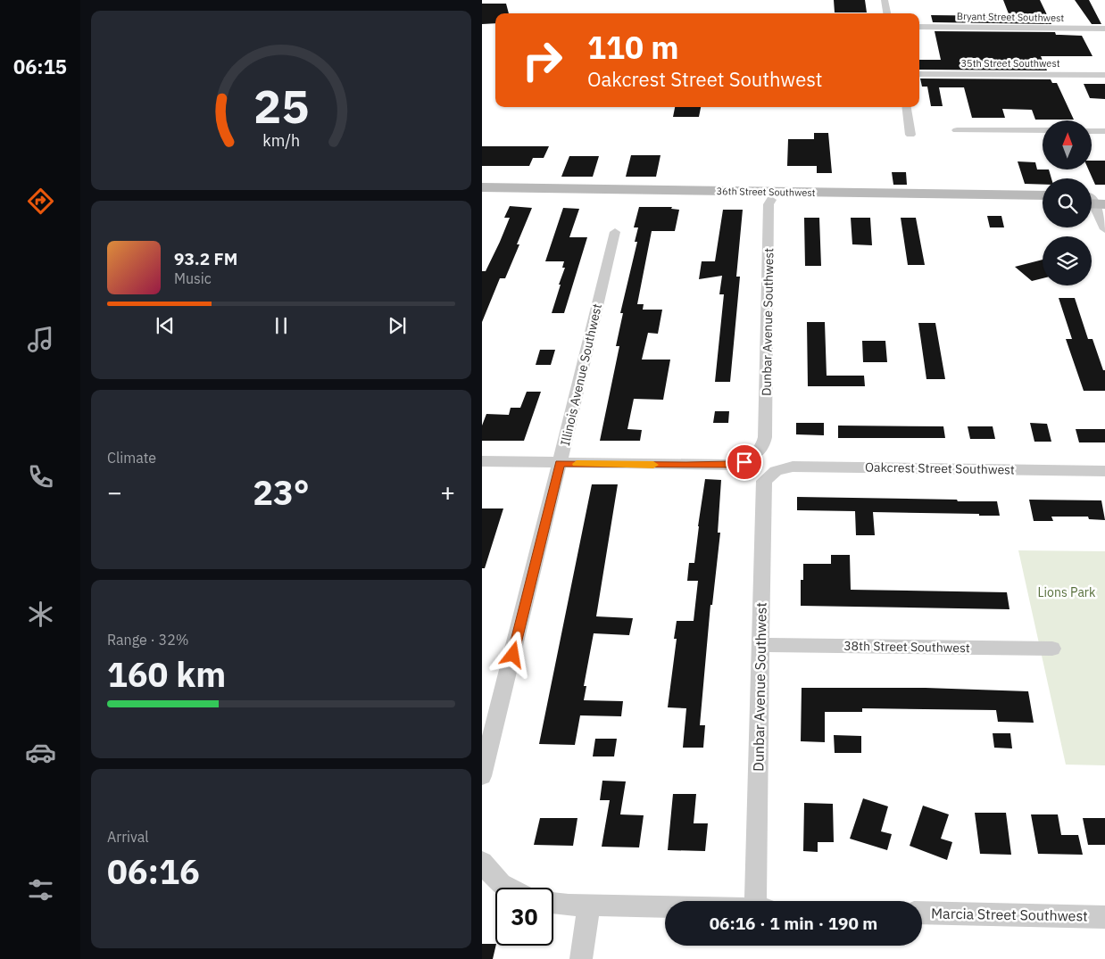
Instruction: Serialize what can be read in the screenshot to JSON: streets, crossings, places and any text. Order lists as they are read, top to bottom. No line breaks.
{"streets":{"street":["Bryant Street Southwest","35th Street Southwest","36th Street Southwest","Dunbar Avenue Southwest","Illinois Avenue Southwest","Oakcrest Street Southwest","38th Street Southwest","Marcia Street Southwest"]},"crossings":[["36th Street Southwest","Dunbar Avenue Southwest"],["Dunbar Avenue Southwest","Illinois Avenue Southwest"],["Dunbar Avenue Southwest","Oakcrest Street Southwest"],["Dunbar Avenue Southwest","38th Street Southwest"]],"parks":["Lions Park"],"north":"top","page":{"tabs":"06:15","turn":["110 m","Oakcrest Street Southwest"],"song":["93.2 FM","Music"],"tile":["Climate",["Range · 32%","160 km"],["Arrival","06:16"]],"heat":["−","23°","+"],"limit":"30","trip":"06:16 · 1 min · 190 m","gauge":["25","km/h"]}}
